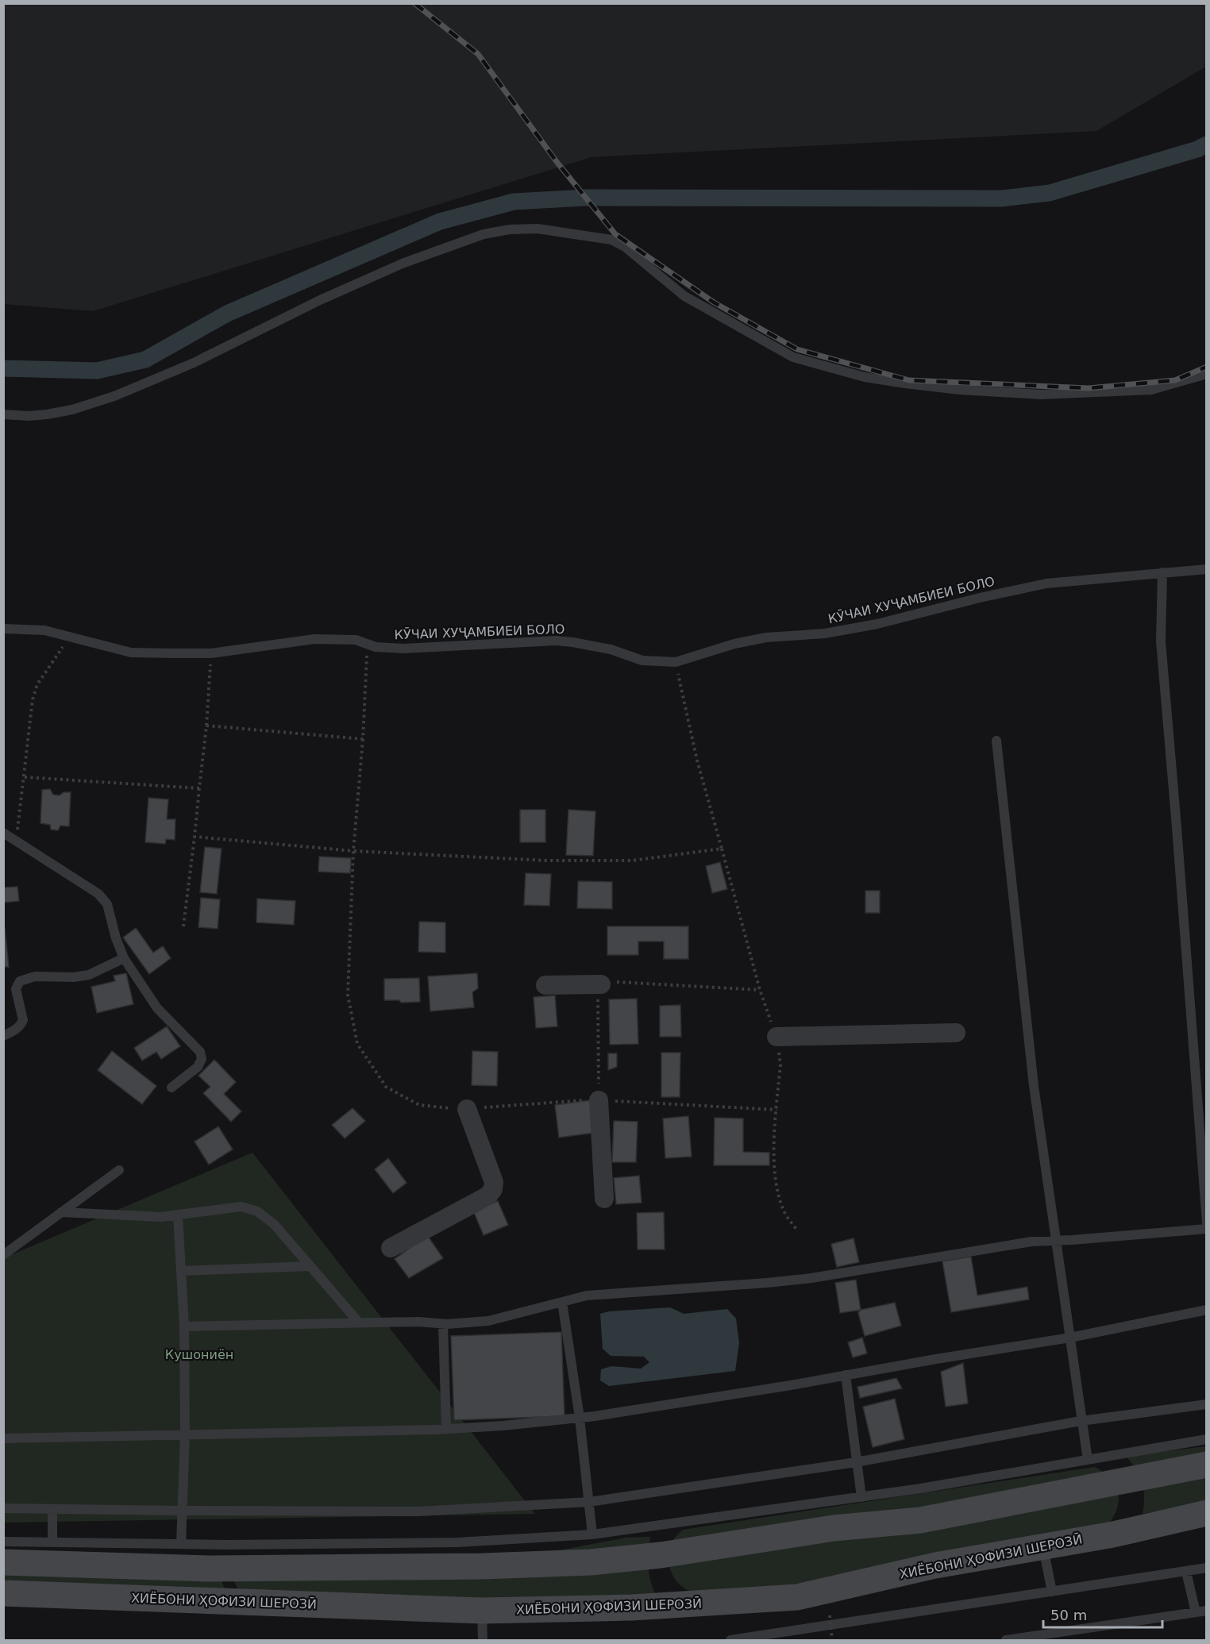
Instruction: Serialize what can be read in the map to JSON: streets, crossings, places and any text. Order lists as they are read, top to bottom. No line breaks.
{"streets":{"main road":["ХИЁБОНИ ҲОФИЗИ ШЕРОЗӢ"],"lane":["КӮЧАИ ХУҶАМБИЕИ БОЛО"]},"parks":["Кушониён"],"scale_bar":"50 m"}
